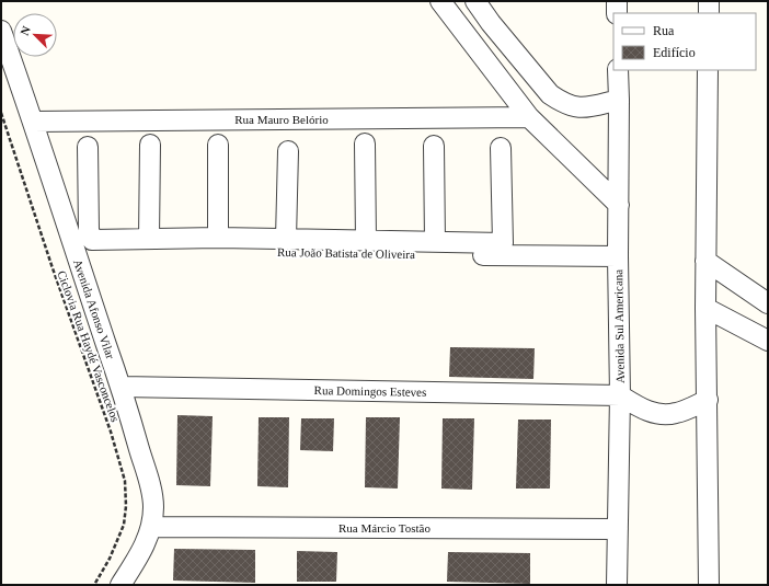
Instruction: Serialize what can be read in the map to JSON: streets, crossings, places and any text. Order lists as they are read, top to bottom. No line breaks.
{"streets":{"street":["Rua Mauro Belório","Rua João Batista de Oliveira","Avenida Afonso Vilar","Avenida Sul Americana","Rua Domingos Esteves","Rua Márcio Tostão"],"path":["Ciclovia Rua Haydé Vasconcelos"]},"crossings":[["Rua Mauro Belório","Avenida Afonso Vilar"],["Rua João Batista de Oliveira","Avenida Afonso Vilar"],["Rua João Batista de Oliveira","Avenida Sul Americana"],["Avenida Afonso Vilar","Rua Domingos Esteves"],["Avenida Afonso Vilar","Rua Márcio Tostão"],["Avenida Sul Americana","Rua Domingos Esteves"],["Avenida Sul Americana","Rua Márcio Tostão"]],"legend":["Rua","Edifício"],"north":"top left"}
